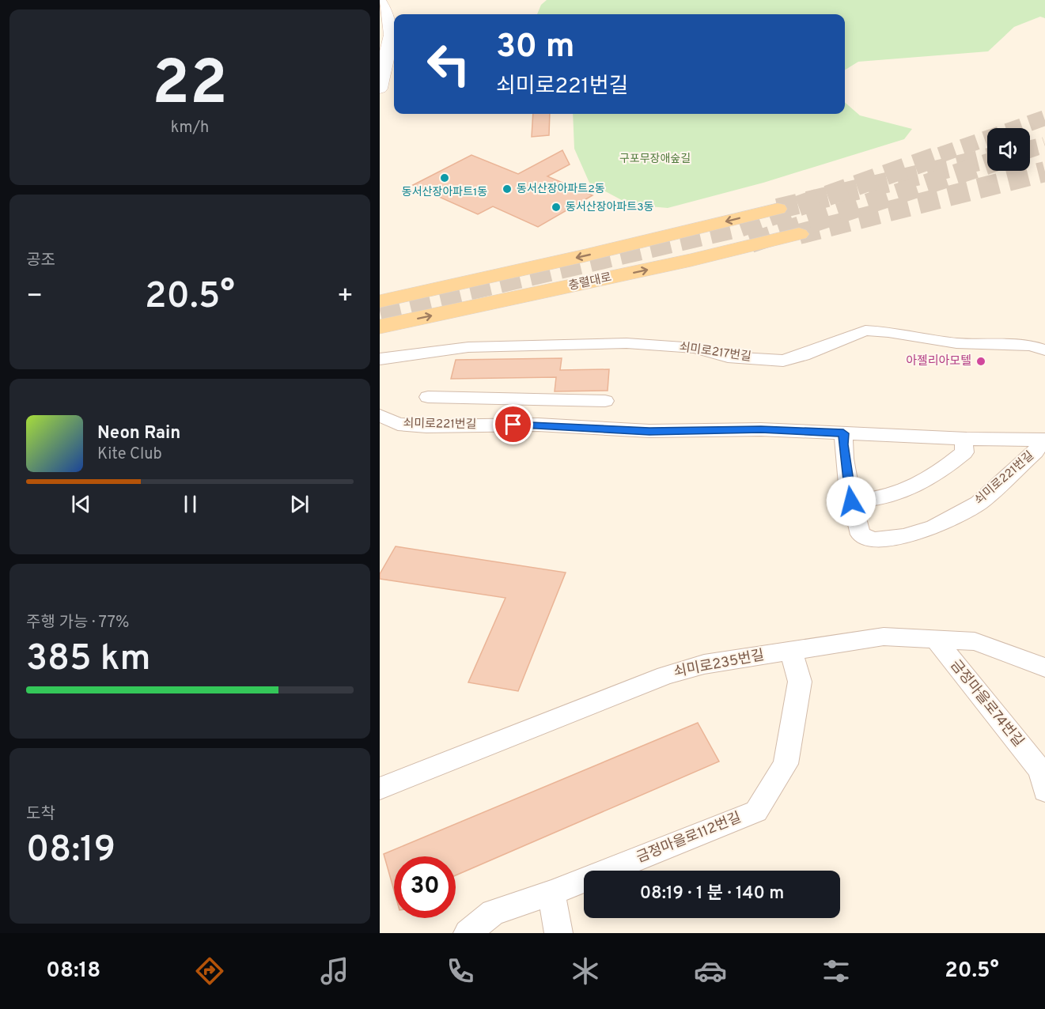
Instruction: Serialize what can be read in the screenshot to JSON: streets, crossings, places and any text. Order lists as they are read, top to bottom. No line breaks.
{"streets":{"main road":["충렬대로"],"street":["쇠미로217번길","쇠미로221번길","쇠미로235번길","금정마을로74번길","금정마을로112번길"]},"crossings":[["쇠미로235번길","금정마을로74번길"],["쇠미로235번길","금정마을로112번길"]],"parks":["구포무장애숲길"],"places":["동서산장아파트1동","동서산장아파트2동","동서산장아파트3동","아젤리아모텔"],"page":{"tile":[["22","km/h"],"공조",["주행 가능 · 77%","385 km"],["도착","08:19"]],"turn":["30 m","쇠미로221번길"],"heat":["−","20.5°","+"],"song":["Neon Rain","Kite Club"],"limit":"30","trip":"08:19 · 1 분 · 140 m","tabs":["08:18","20.5°"]}}
